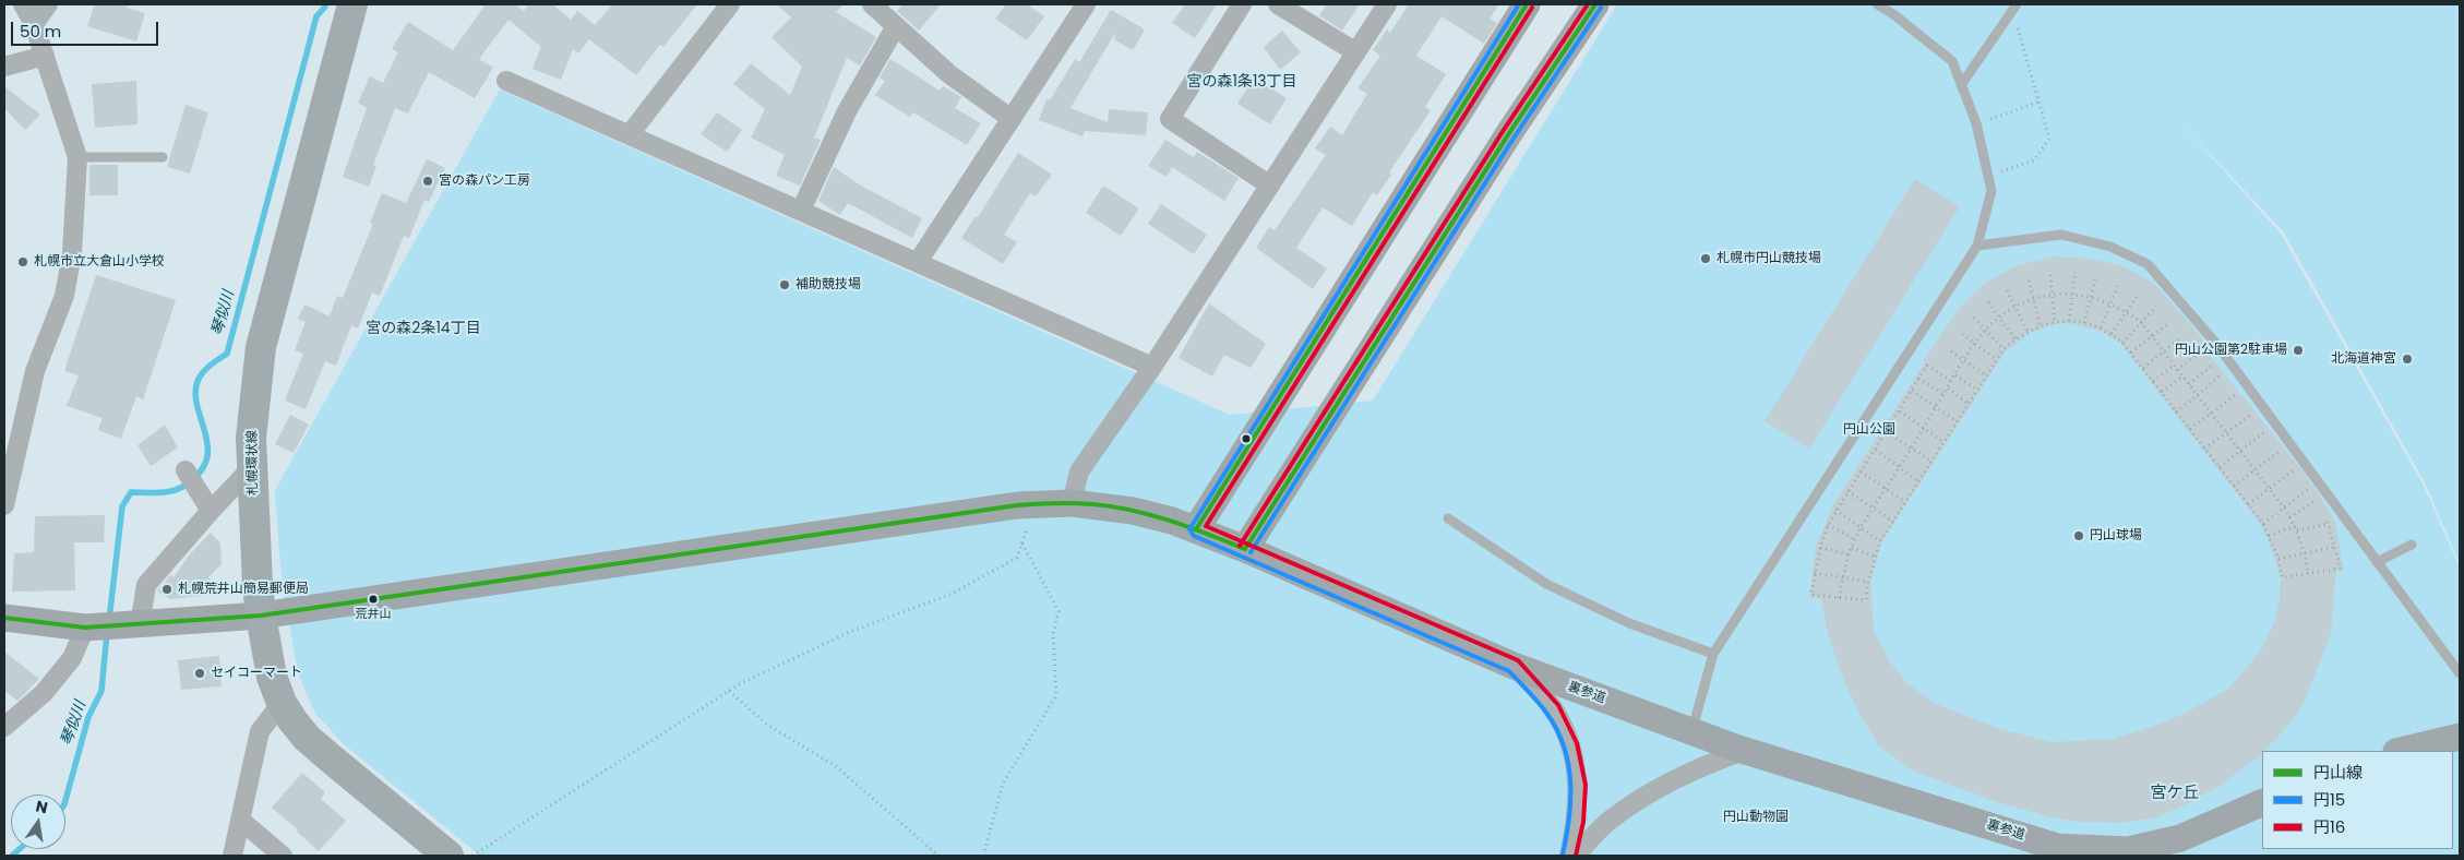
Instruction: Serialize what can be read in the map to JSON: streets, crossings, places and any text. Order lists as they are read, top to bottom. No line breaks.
{"streets":{"main road":["札幌環状線"],"street":["裏参道"]},"crossings":[["札幌環状線","裏参道"]],"districts":["宮の森1条13丁目","宮の森2条14丁目","宮ケ丘"],"water":["琴似川"],"parks":["円山公園","円山動物園"],"places":["宮の森パン工房","札幌市円山競技場","札幌市立大倉山小学校","補助競技場","円山公園第2駐車場","北海道神宮","円山球場","札幌荒井山簡易郵便局","荒井山","セイコーマート"],"lines":["transit line 円山線","transit line 円15","transit line 円16"],"legend":["円山線","円15","円16"],"scale_bar":"50 m","north":"top"}
